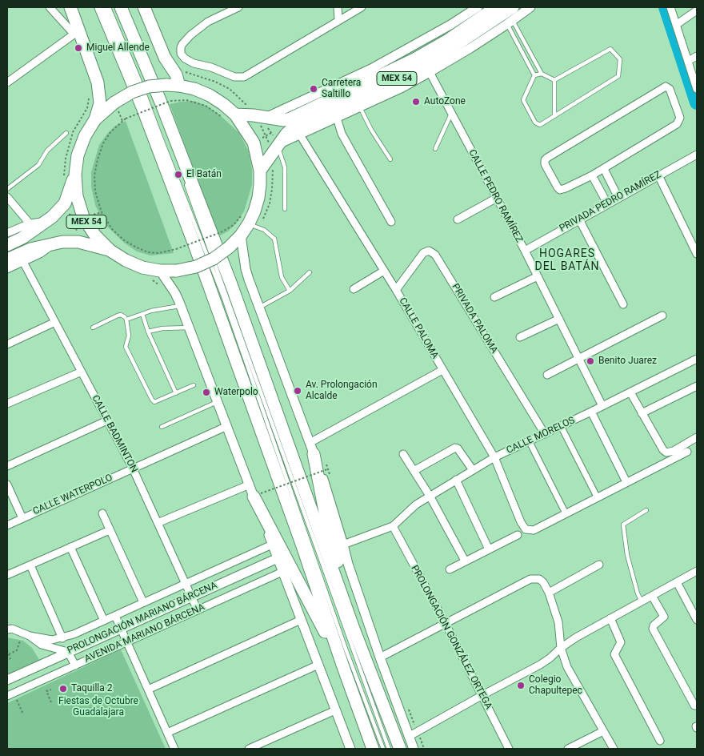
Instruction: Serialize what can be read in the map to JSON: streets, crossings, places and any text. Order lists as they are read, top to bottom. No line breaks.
{"streets":{"main road":["MEX 54"],"street":["CALLE PEDRO RAMÍREZ","PRIVADA PEDRO RAMÍREZ","PRIVADA PALOMA","CALLE PALOMA","CALLE BADMINTON","CALLE MORELOS","CALLE WATERPOLO","PROLONGACIÓN MARIANO BÁRCENA","AVENIDA MARIANO BÁRCENA","PROLONGACIÓN GONZÁLEZ ORTEGA"]},"crossings":[["CALLE PEDRO RAMÍREZ","PRIVADA PEDRO RAMÍREZ"],["CALLE PEDRO RAMÍREZ","CALLE MORELOS"],["PRIVADA PALOMA","CALLE PALOMA"],["PRIVADA PALOMA","CALLE MORELOS"],["CALLE PALOMA","CALLE MORELOS"],["CALLE BADMINTON","CALLE WATERPOLO"],["CALLE BADMINTON","PROLONGACIÓN MARIANO BÁRCENA"],["CALLE BADMINTON","AVENIDA MARIANO BÁRCENA"],["CALLE MORELOS","PROLONGACIÓN GONZÁLEZ ORTEGA"]],"districts":["HOGARES DEL BATÁN"],"parks":["Fiestas de Octubre Guadalajara"],"places":["Miguel Allende","Carretera Saltillo","AutoZone","El Batán","Benito Juarez","Av. Prolongación Alcalde","Waterpolo","Colegio Chapultepec","Taquilla 2"]}
